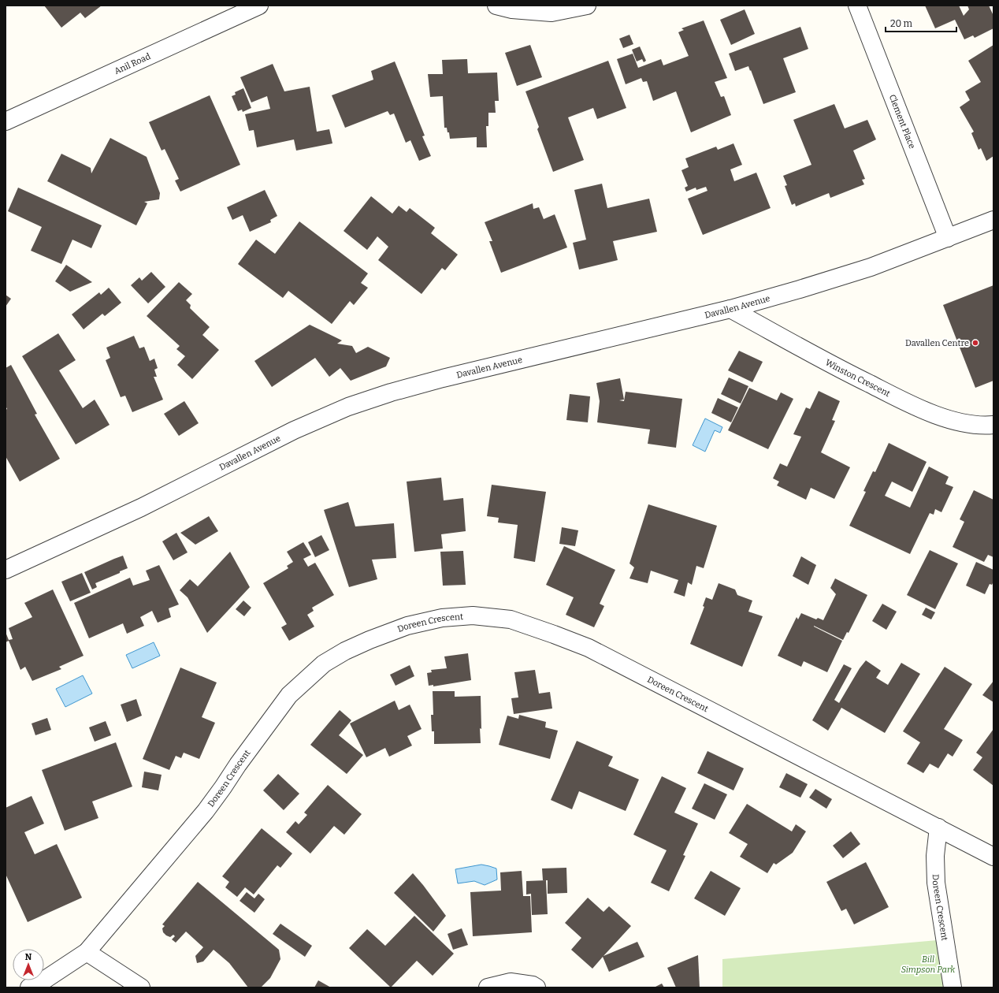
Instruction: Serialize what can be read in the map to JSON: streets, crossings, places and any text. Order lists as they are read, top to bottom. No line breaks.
{"streets":{"street":["Anil Road","Clement Place","Davallen Avenue","Winston Crescent","Doreen Crescent"]},"crossings":[["Clement Place","Davallen Avenue"],["Davallen Avenue","Winston Crescent"]],"parks":["Bill Simpson Park"],"places":["Davallen Centre"],"scale_bar":"20 m","north":"top"}
